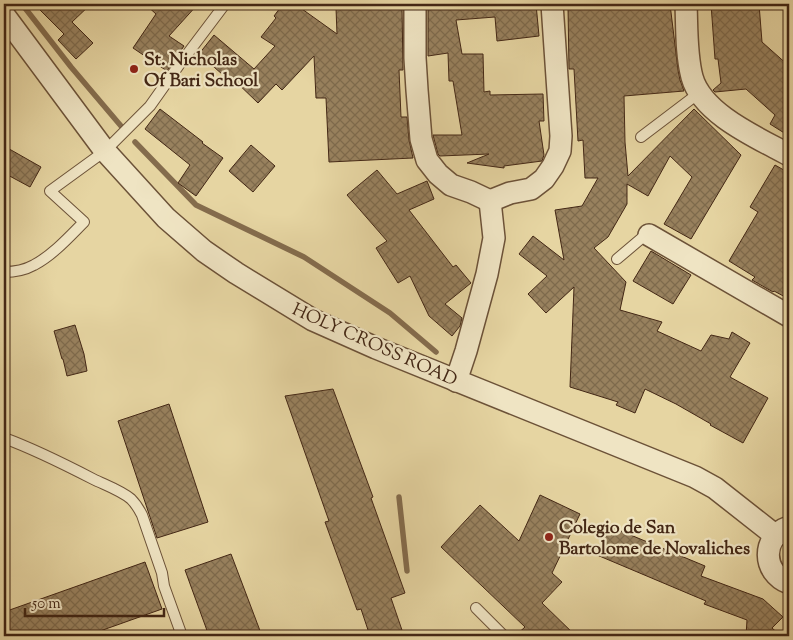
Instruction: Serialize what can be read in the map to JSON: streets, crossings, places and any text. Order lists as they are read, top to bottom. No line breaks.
{"streets":{"street":["HOLY CROSS ROAD"]},"places":["St. Nicholas Of Bari School","Colegio de San Bartolome de Novaliches"],"scale_bar":"50 m"}
